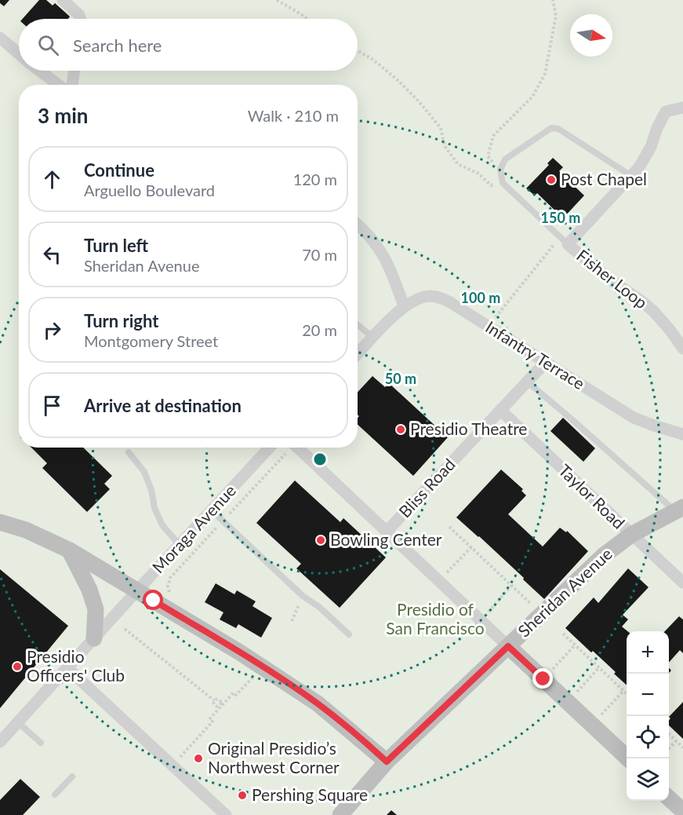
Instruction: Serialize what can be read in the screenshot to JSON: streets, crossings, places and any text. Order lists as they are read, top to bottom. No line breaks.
{"streets":{"street":["Fisher Loop","Infantry Terrace","Bliss Road","Taylor Road","Moraga Avenue","Sheridan Avenue"]},"crossings":[["Infantry Terrace","Bliss Road"],["Bliss Road","Taylor Road"],["Taylor Road","Sheridan Avenue"]],"parks":["Presidio of San Francisco"],"places":["Post Chapel","Presidio Theatre","Bowling Center","Presidio Officers' Club","Original Presidio’s Northwest Corner","Pershing Square"],"north":"right","page":{"search":"Search here","heading":["3 min","Walk · 210 m"],"list":[["Continue","Arguello Boulevard","120 m"],["Turn left","Sheridan Avenue","70 m"],["Turn right","Montgomery Street","20 m"],"Arrive at destination"],"map_buttons":["+","−"]},"rings":["150 m","100 m","50 m"]}
